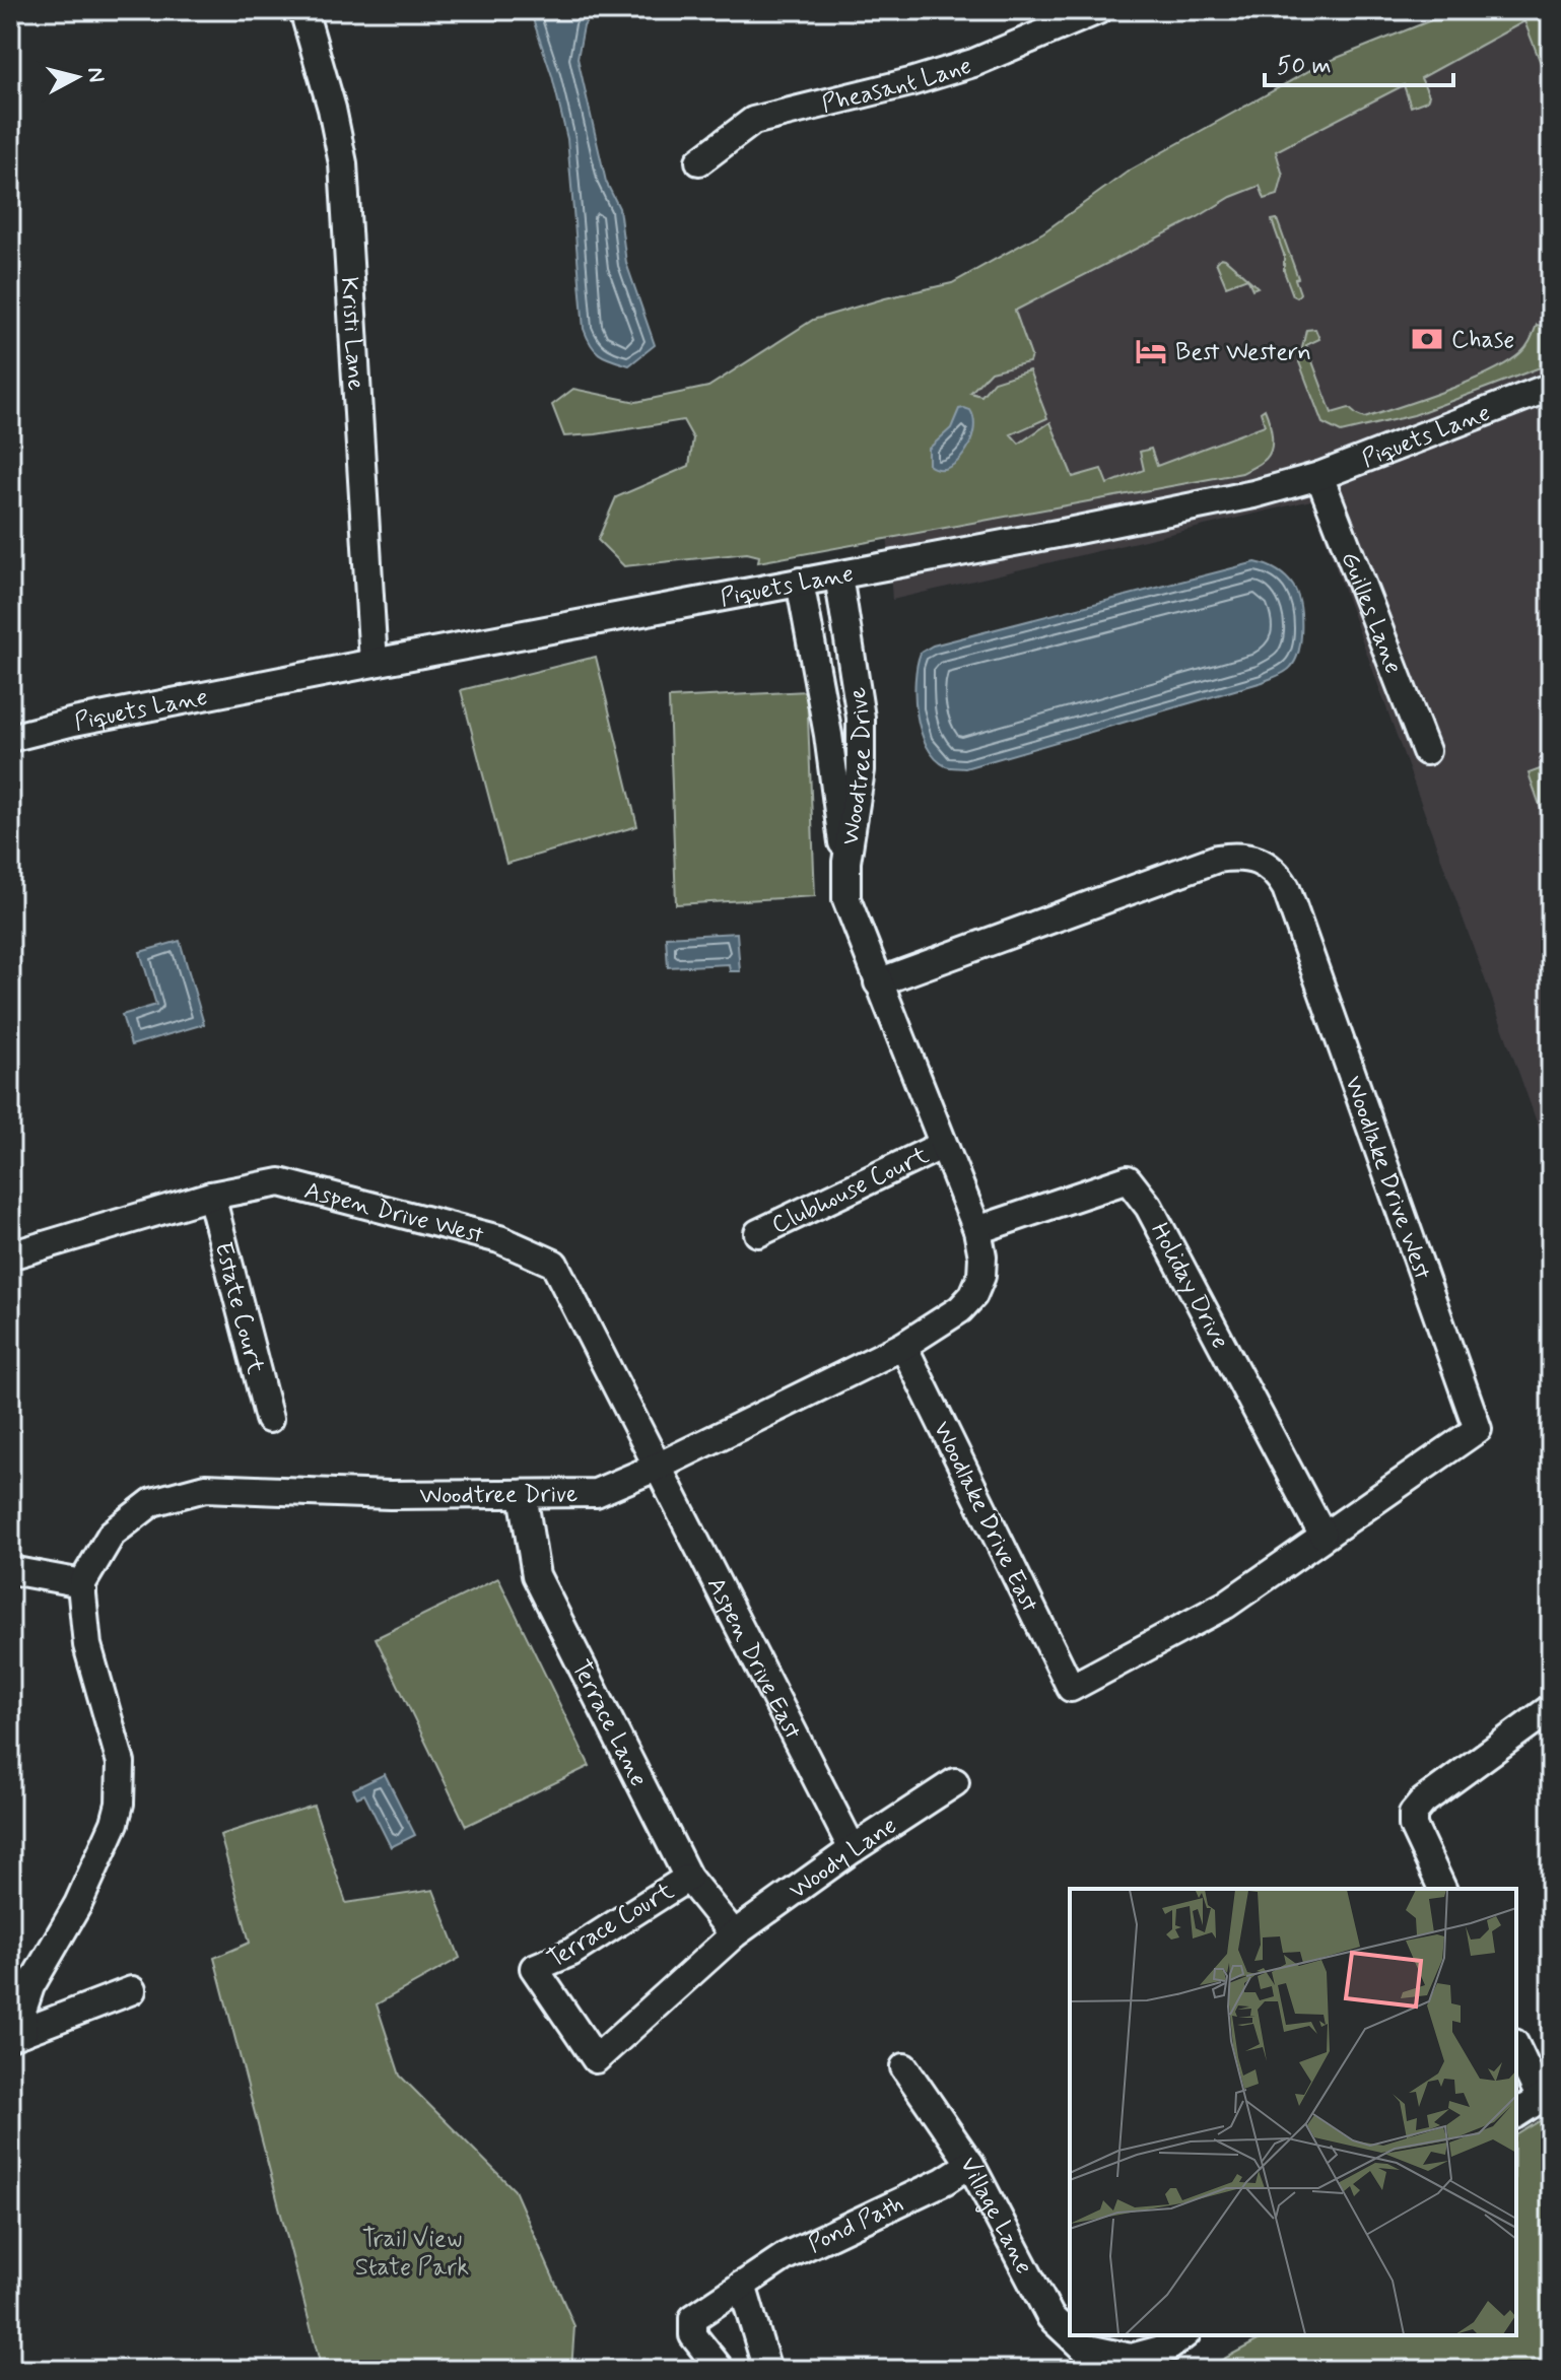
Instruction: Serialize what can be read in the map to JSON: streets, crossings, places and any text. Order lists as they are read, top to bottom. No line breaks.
{"streets":{"street":["Pheasant Lane","Kristi Lane","Piquets Lane","Guilles Lane","Woodtree Drive","Woodlake Drive West","Clubhouse Court","Aspen Drive West","Holiday Drive","Estate Court","Woodlake Drive East","Aspen Drive East","Terrace Lane","Woody Lane","Terrace Court","Village Lane","Pond Path"]},"crossings":[["Kristi Lane","Piquets Lane"],["Piquets Lane","Guilles Lane"],["Piquets Lane","Woodtree Drive"],["Woodtree Drive","Woodlake Drive West"],["Woodtree Drive","Clubhouse Court"],["Woodtree Drive","Aspen Drive West"],["Woodtree Drive","Holiday Drive"],["Woodtree Drive","Woodlake Drive East"],["Woodtree Drive","Aspen Drive East"],["Woodtree Drive","Terrace Lane"],["Woodlake Drive West","Holiday Drive"],["Woodlake Drive West","Woodlake Drive East"],["Aspen Drive West","Estate Court"],["Aspen Drive West","Aspen Drive East"],["Aspen Drive East","Woody Lane"],["Terrace Lane","Woody Lane"],["Terrace Lane","Terrace Court"],["Woody Lane","Terrace Court"],["Village Lane","Pond Path"]],"parks":["Trail View State Park"],"places":{"bank":["Chase"],"hotel":["Best Western"]},"scale_bar":"50 m","north":"right"}
